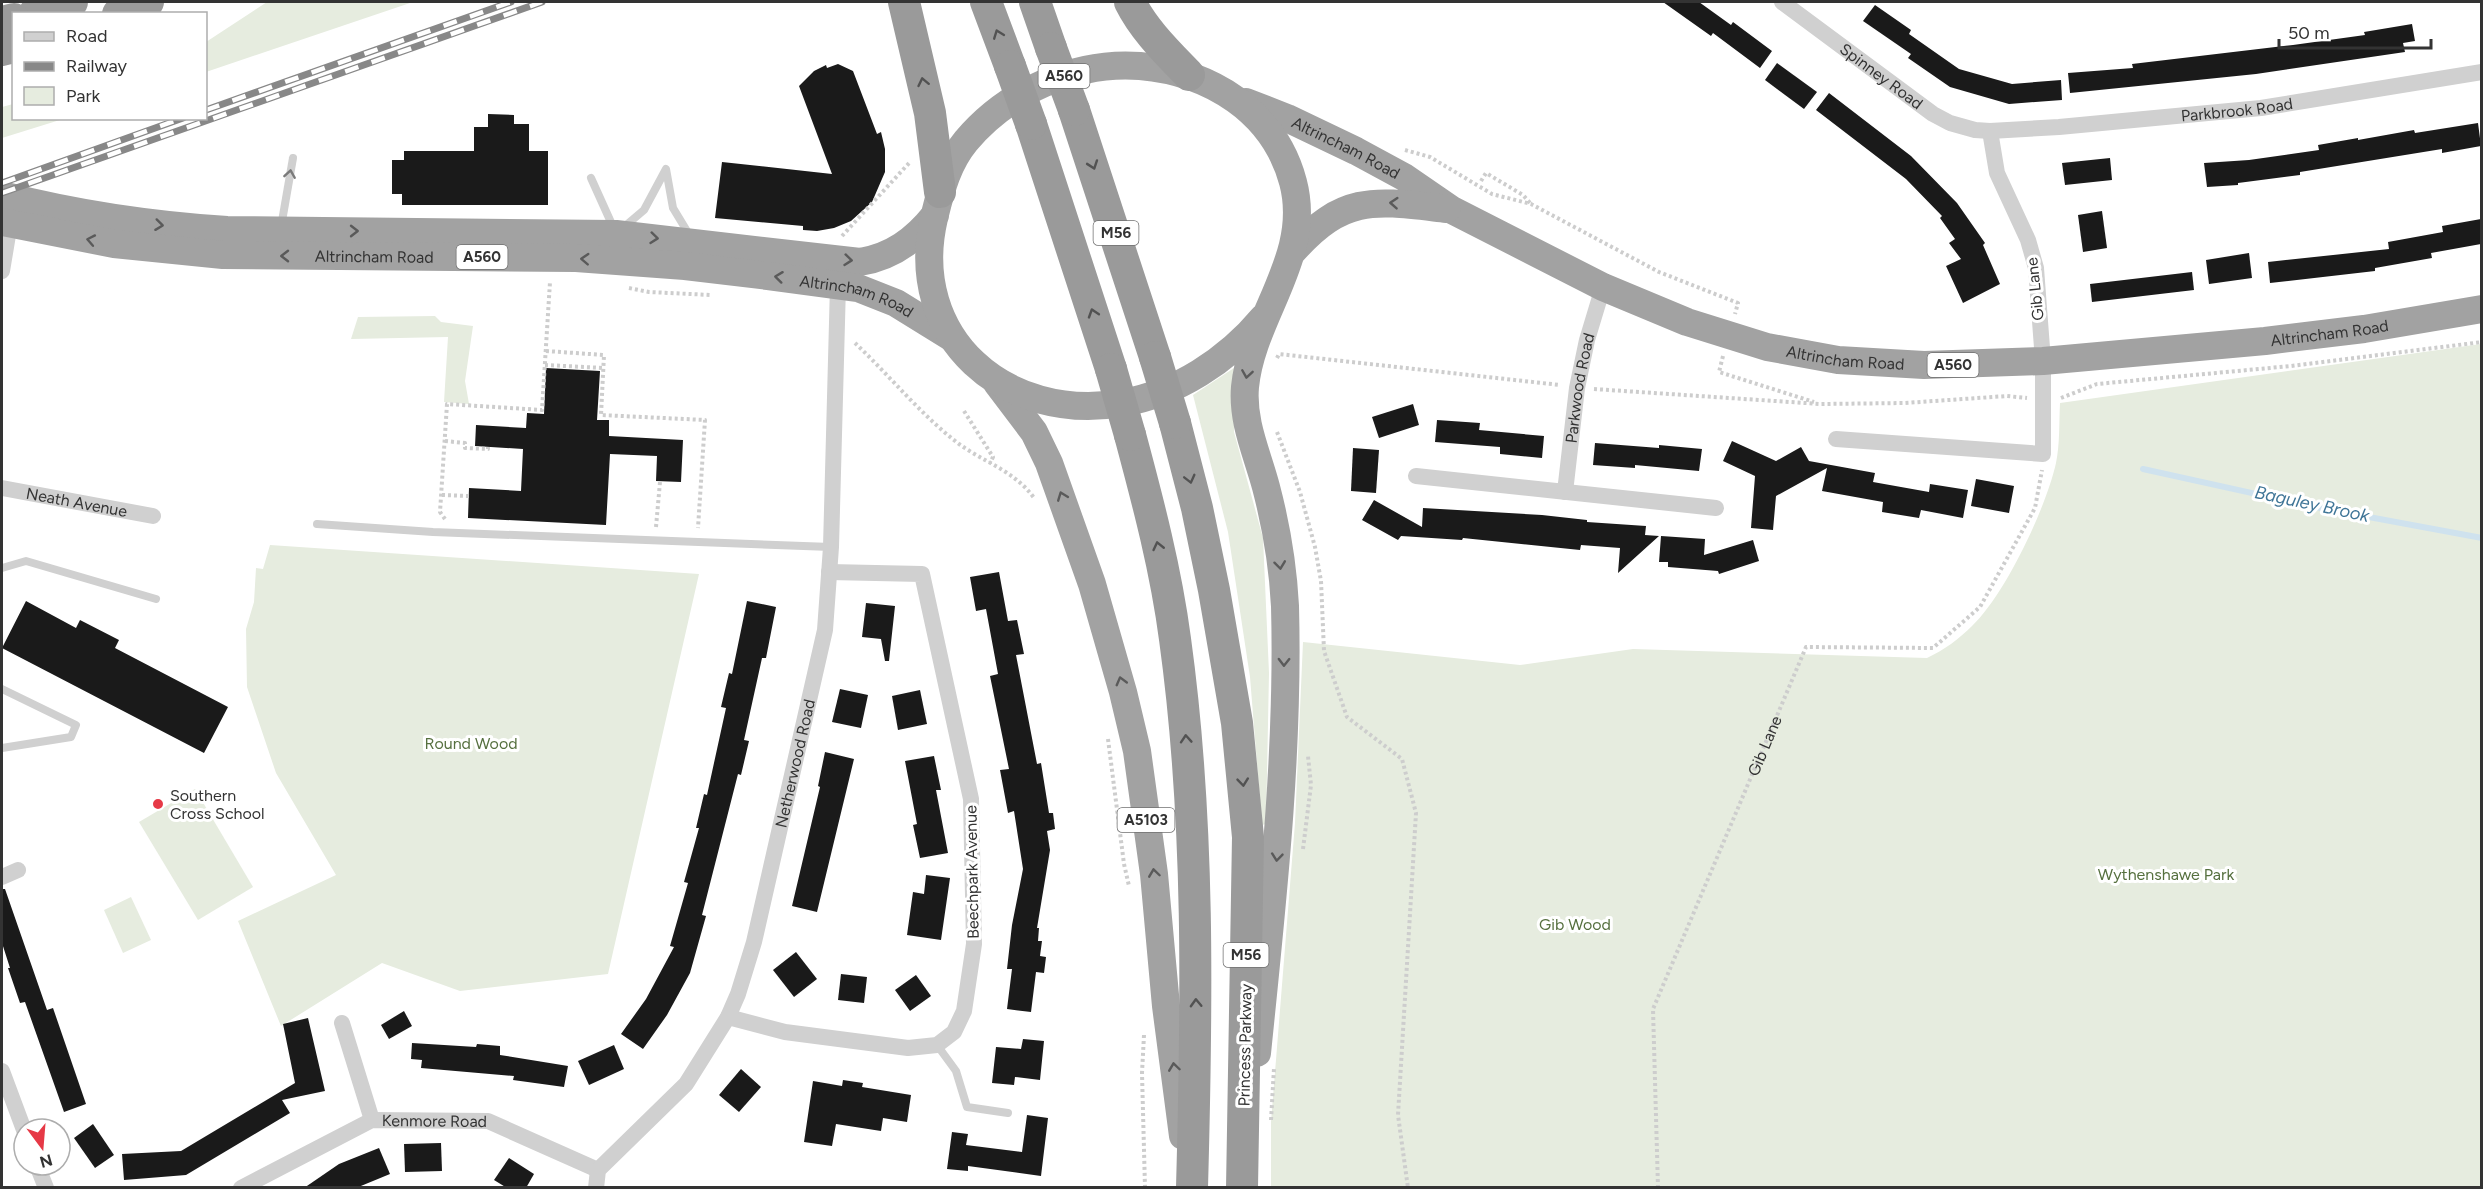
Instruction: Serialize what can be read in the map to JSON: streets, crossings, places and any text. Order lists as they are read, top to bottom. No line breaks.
{"streets":{"highway":["A560","Altrincham Road","M56","A5103","Princess Parkway"],"street":["Spinney Road","Parkbrook Road","Gib Lane","Parkwood Road","Neath Avenue","Netherwood Road","Beechpark Avenue","Kenmore Road"]},"crossings":[["A560","Altrincham Road"],["A560","A5103"],["Spinney Road","Parkbrook Road"],["Spinney Road","Gib Lane"],["Parkbrook Road","Gib Lane"],["Altrincham Road","Gib Lane"],["Altrincham Road","Parkwood Road"],["Altrincham Road","Netherwood Road"],["M56","A5103"],["Netherwood Road","Beechpark Avenue"],["Netherwood Road","Kenmore Road"]],"water":["Baguley Brook"],"parks":["Round Wood","Wythenshawe Park","Gib Wood"],"places":["Southern Cross School"],"legend":["Road","Railway","Park"],"scale_bar":"50 m","north":"bottom"}
